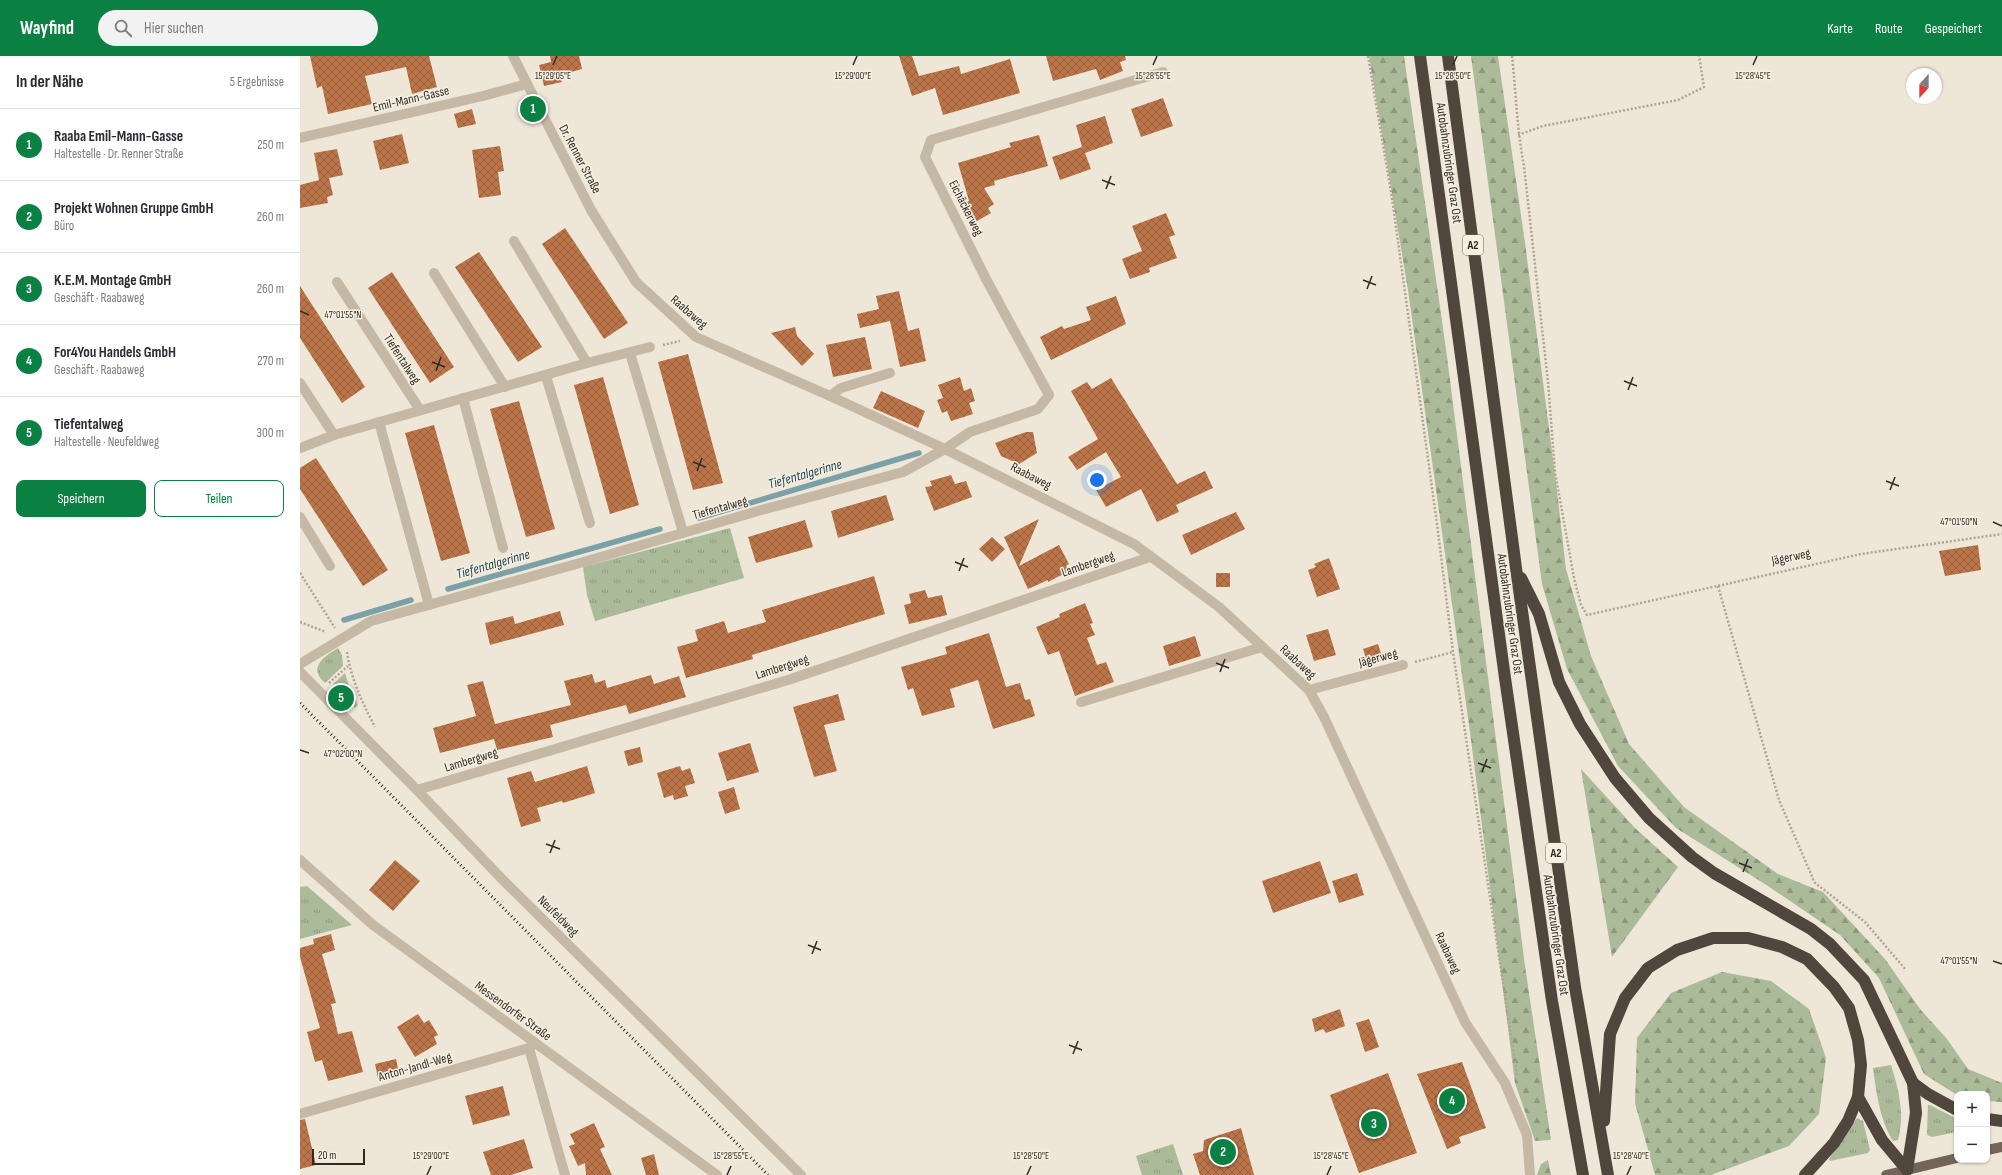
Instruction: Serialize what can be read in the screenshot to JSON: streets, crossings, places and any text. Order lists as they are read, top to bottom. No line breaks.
{"streets":{"highway":["Autobahnzubringer Graz Ost","A2"],"street":["Emil-Mann-Gasse","Dr. Renner Straße","Eichäckerweg","Raabaweg","Tiefentalweg","Jägerweg","Lambergweg","Neufeldweg","Messendorfer Straße","Anton-Jandl-Weg"]},"crossings":[["Emil-Mann-Gasse","Dr. Renner Straße"],["Dr. Renner Straße","Raabaweg"],["Eichäckerweg","Raabaweg"],["Eichäckerweg","Tiefentalweg"],["Raabaweg","Tiefentalweg"],["Raabaweg","Jägerweg"],["Raabaweg","Lambergweg"],["Lambergweg","Neufeldweg"],["Messendorfer Straße","Anton-Jandl-Weg"]],"water":["Tiefentalgerinne"],"scale_bar":"20 m","north":"bottom","page":{"header":"Wayfind","search":"Hier suchen","nav":["Karte","Route","Gespeichert"],"heading":["In der Nähe","5 Ergebnisse"],"pins":["1","5","4","3","2"],"list":[{"mark":"1","name":"Raaba Emil-Mann-Gasse","note":"Haltestelle · Dr. Renner Straße","value":"250 m"},{"mark":"2","name":"Projekt Wohnen Gruppe GmbH","note":"Büro","value":"260 m"},{"mark":"3","name":"K.E.M. Montage GmbH","note":"Geschäft · Raabaweg","value":"260 m"},{"mark":"4","name":"For4You Handels GmbH","note":"Geschäft · Raabaweg","value":"270 m"},{"mark":"5","name":"Tiefentalweg","note":"Haltestelle · Neufeldweg","value":"300 m"}],"buttons":["Speichern","Teilen"],"map_buttons":["+","−"],"scale":"20 m"},"coordinates":["15°29'05\"E","15°29'00\"E","15°28'55\"E","15°28'50\"E","15°28'45\"E","47°01'55\"N","47°01'50\"N","47°02'00\"N","15°28'40\"E"]}
